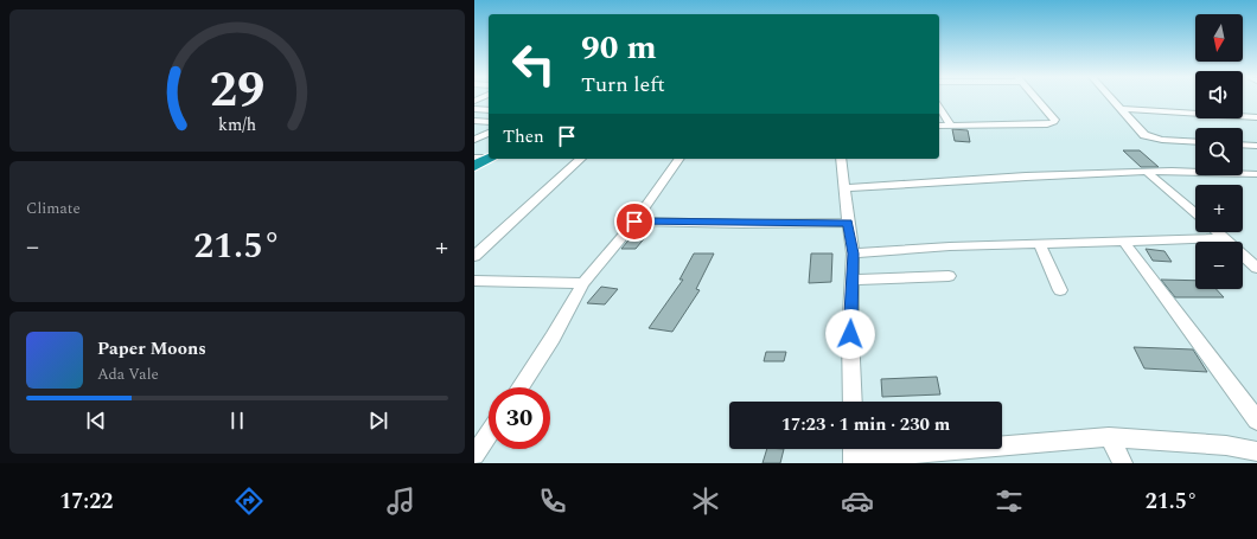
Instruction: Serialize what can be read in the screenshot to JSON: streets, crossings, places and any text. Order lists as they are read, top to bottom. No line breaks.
{"north":"bottom","page":{"map_buttons":["+","−"],"turn":["90 m","Turn left"],"then":"Then","tile":"Climate","heat":["−","21.5°","+"],"song":["Paper Moons","Ada Vale"],"limit":"30","trip":"17:23 · 1 min · 230 m","tabs":["17:22","21.5°"],"gauge":["29","km/h"]}}
